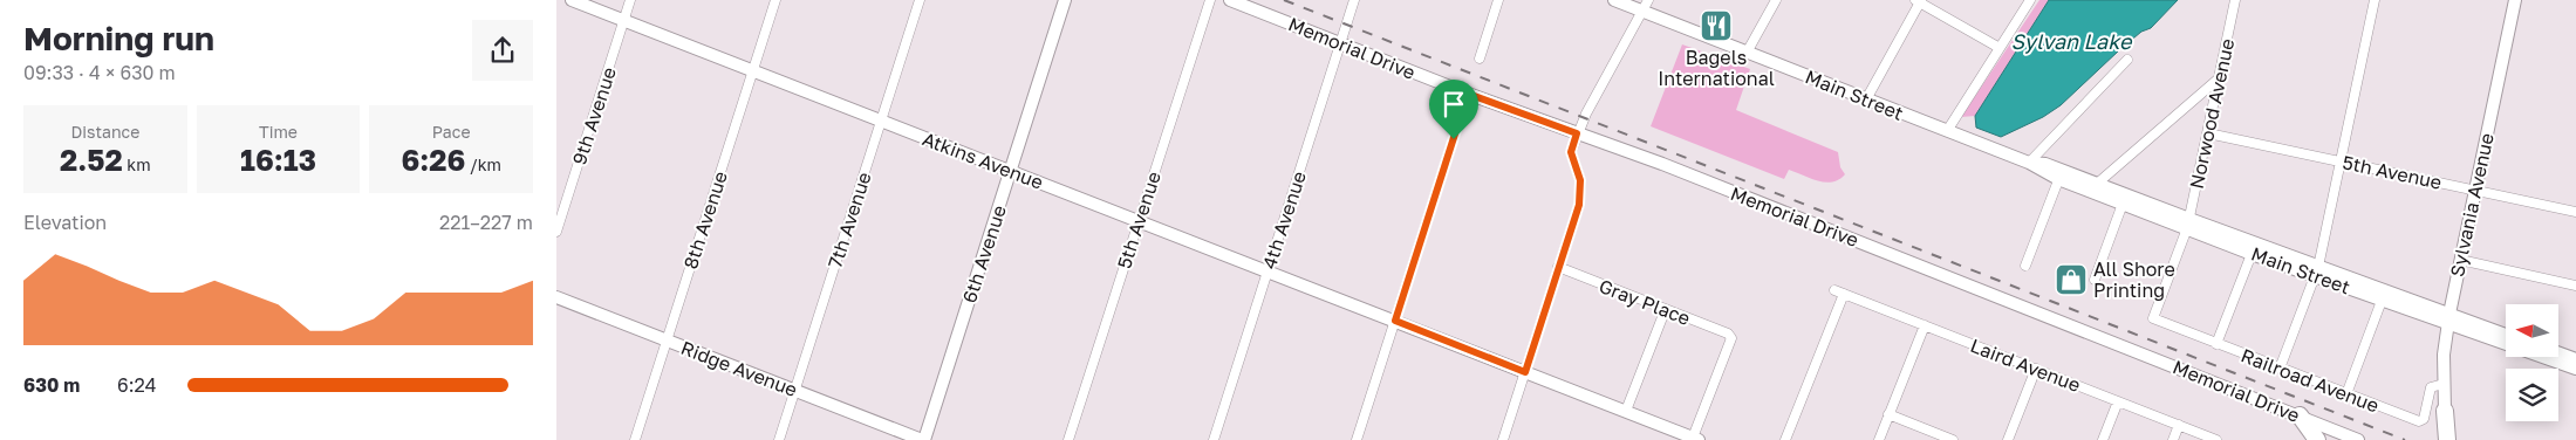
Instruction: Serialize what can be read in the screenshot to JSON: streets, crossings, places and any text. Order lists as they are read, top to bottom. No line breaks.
{"streets":{"street":["Memorial Drive","Main Street","Norwood Avenue","9th Avenue","Atkins Avenue","5th Avenue","Sylvania Avenue","8th Avenue","7th Avenue","4th Avenue","6th Avenue","Gray Place","Laird Avenue","Ridge Avenue","Railroad Avenue"]},"crossings":[["Memorial Drive","4th Avenue"],["Main Street","Norwood Avenue"],["Main Street","Sylvania Avenue"],["Norwood Avenue","5th Avenue"],["Norwood Avenue","Railroad Avenue"],["9th Avenue","Atkins Avenue"],["Atkins Avenue","5th Avenue"],["Atkins Avenue","8th Avenue"],["Atkins Avenue","7th Avenue"],["Atkins Avenue","4th Avenue"],["Atkins Avenue","6th Avenue"],["Atkins Avenue","Gray Place"],["5th Avenue","Sylvania Avenue"],["Sylvania Avenue","Railroad Avenue"],["8th Avenue","Ridge Avenue"],["7th Avenue","Ridge Avenue"],["6th Avenue","Ridge Avenue"]],"water":["Sylvan Lake"],"places":{"restaurant":["Bagels International"],"shop":["All Shore Printing"]},"north":"left","page":{"heading":["Morning run","09:33 · 4 × 630 m"],"stats":[["Distance","2.52 km"],["Time","16:13"],["Pace","6:26 /km"]],"chart":["Elevation","221–227 m"],"list":[{"name":"630 m","note":"6:24"}]}}
